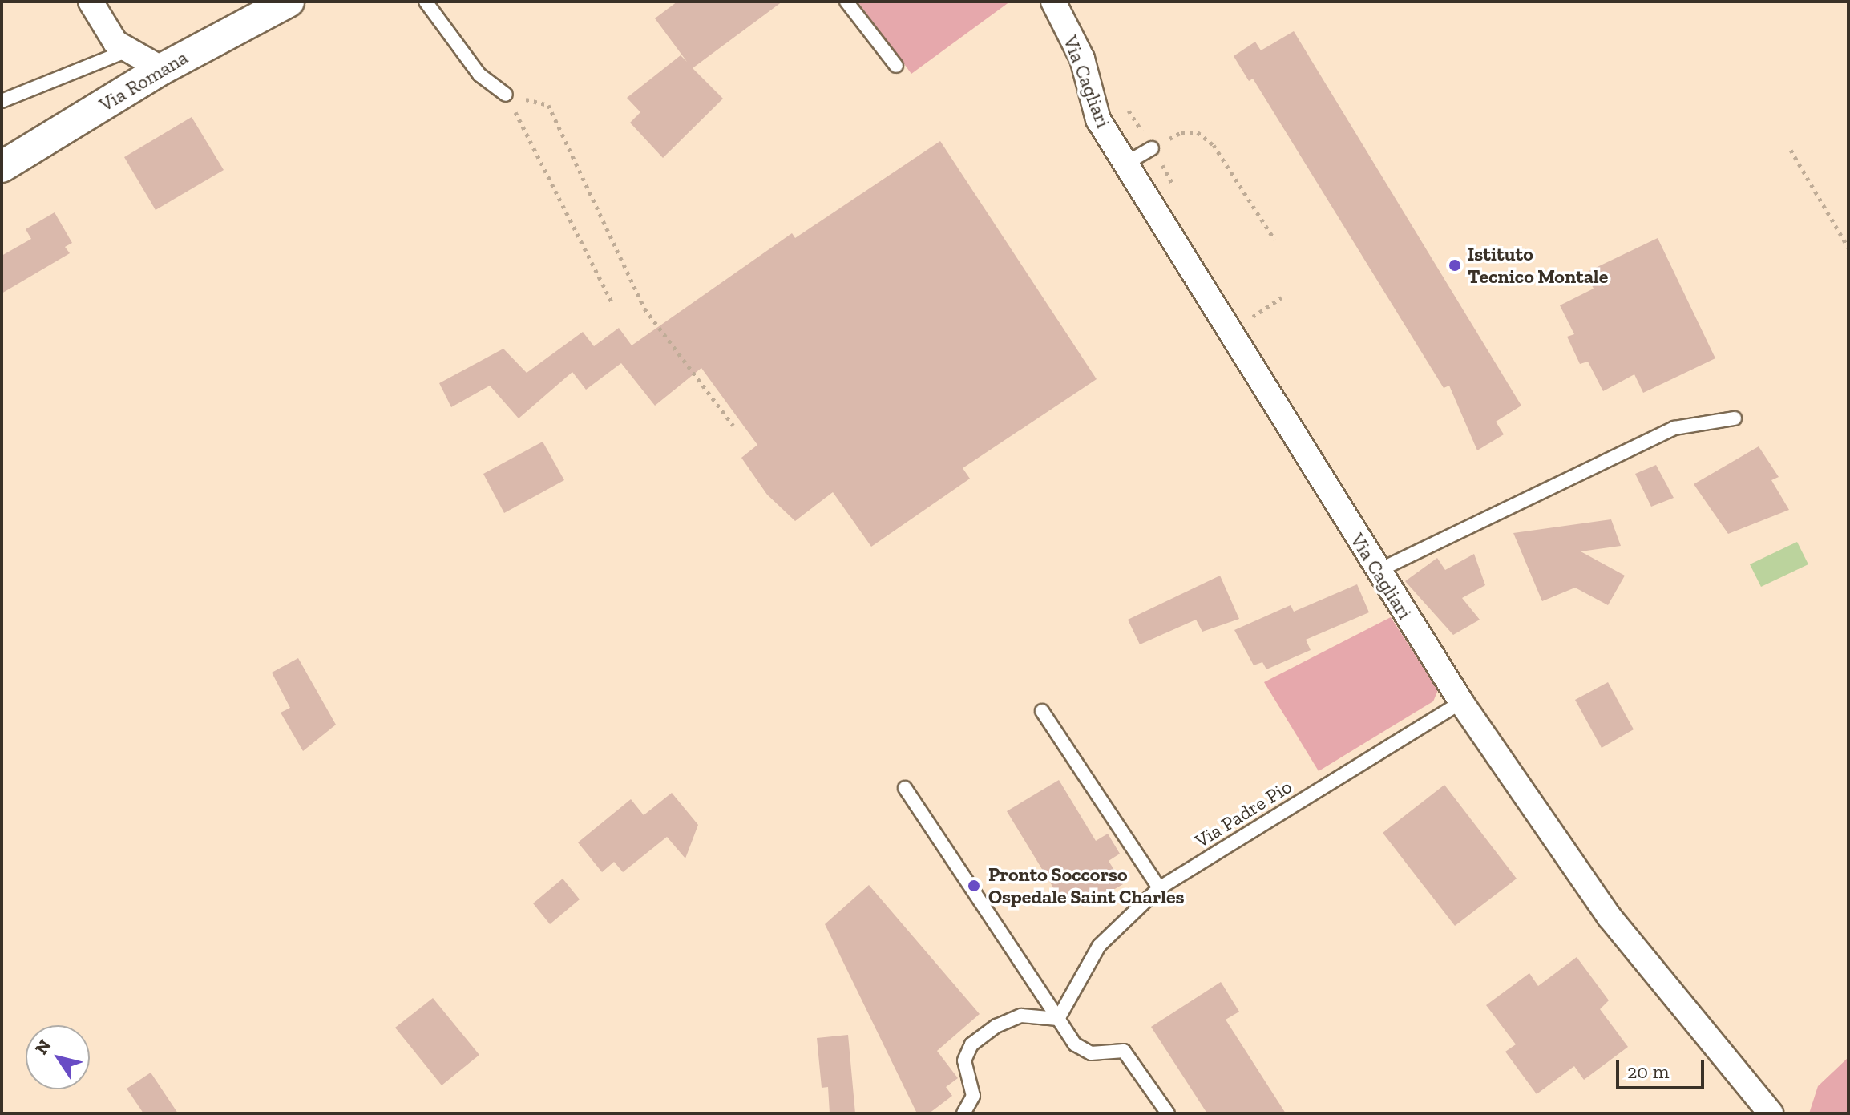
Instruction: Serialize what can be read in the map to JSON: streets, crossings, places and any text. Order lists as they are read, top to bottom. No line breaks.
{"streets":{"street":["Via Romana","Via Cagliari"],"lane":["Via Padre Pio"]},"crossings":[["Via Cagliari","Via Padre Pio"]],"places":["Istituto Tecnico Montale","Pronto Soccorso Ospedale Saint Charles"],"scale_bar":"20 m","north":"top left"}
